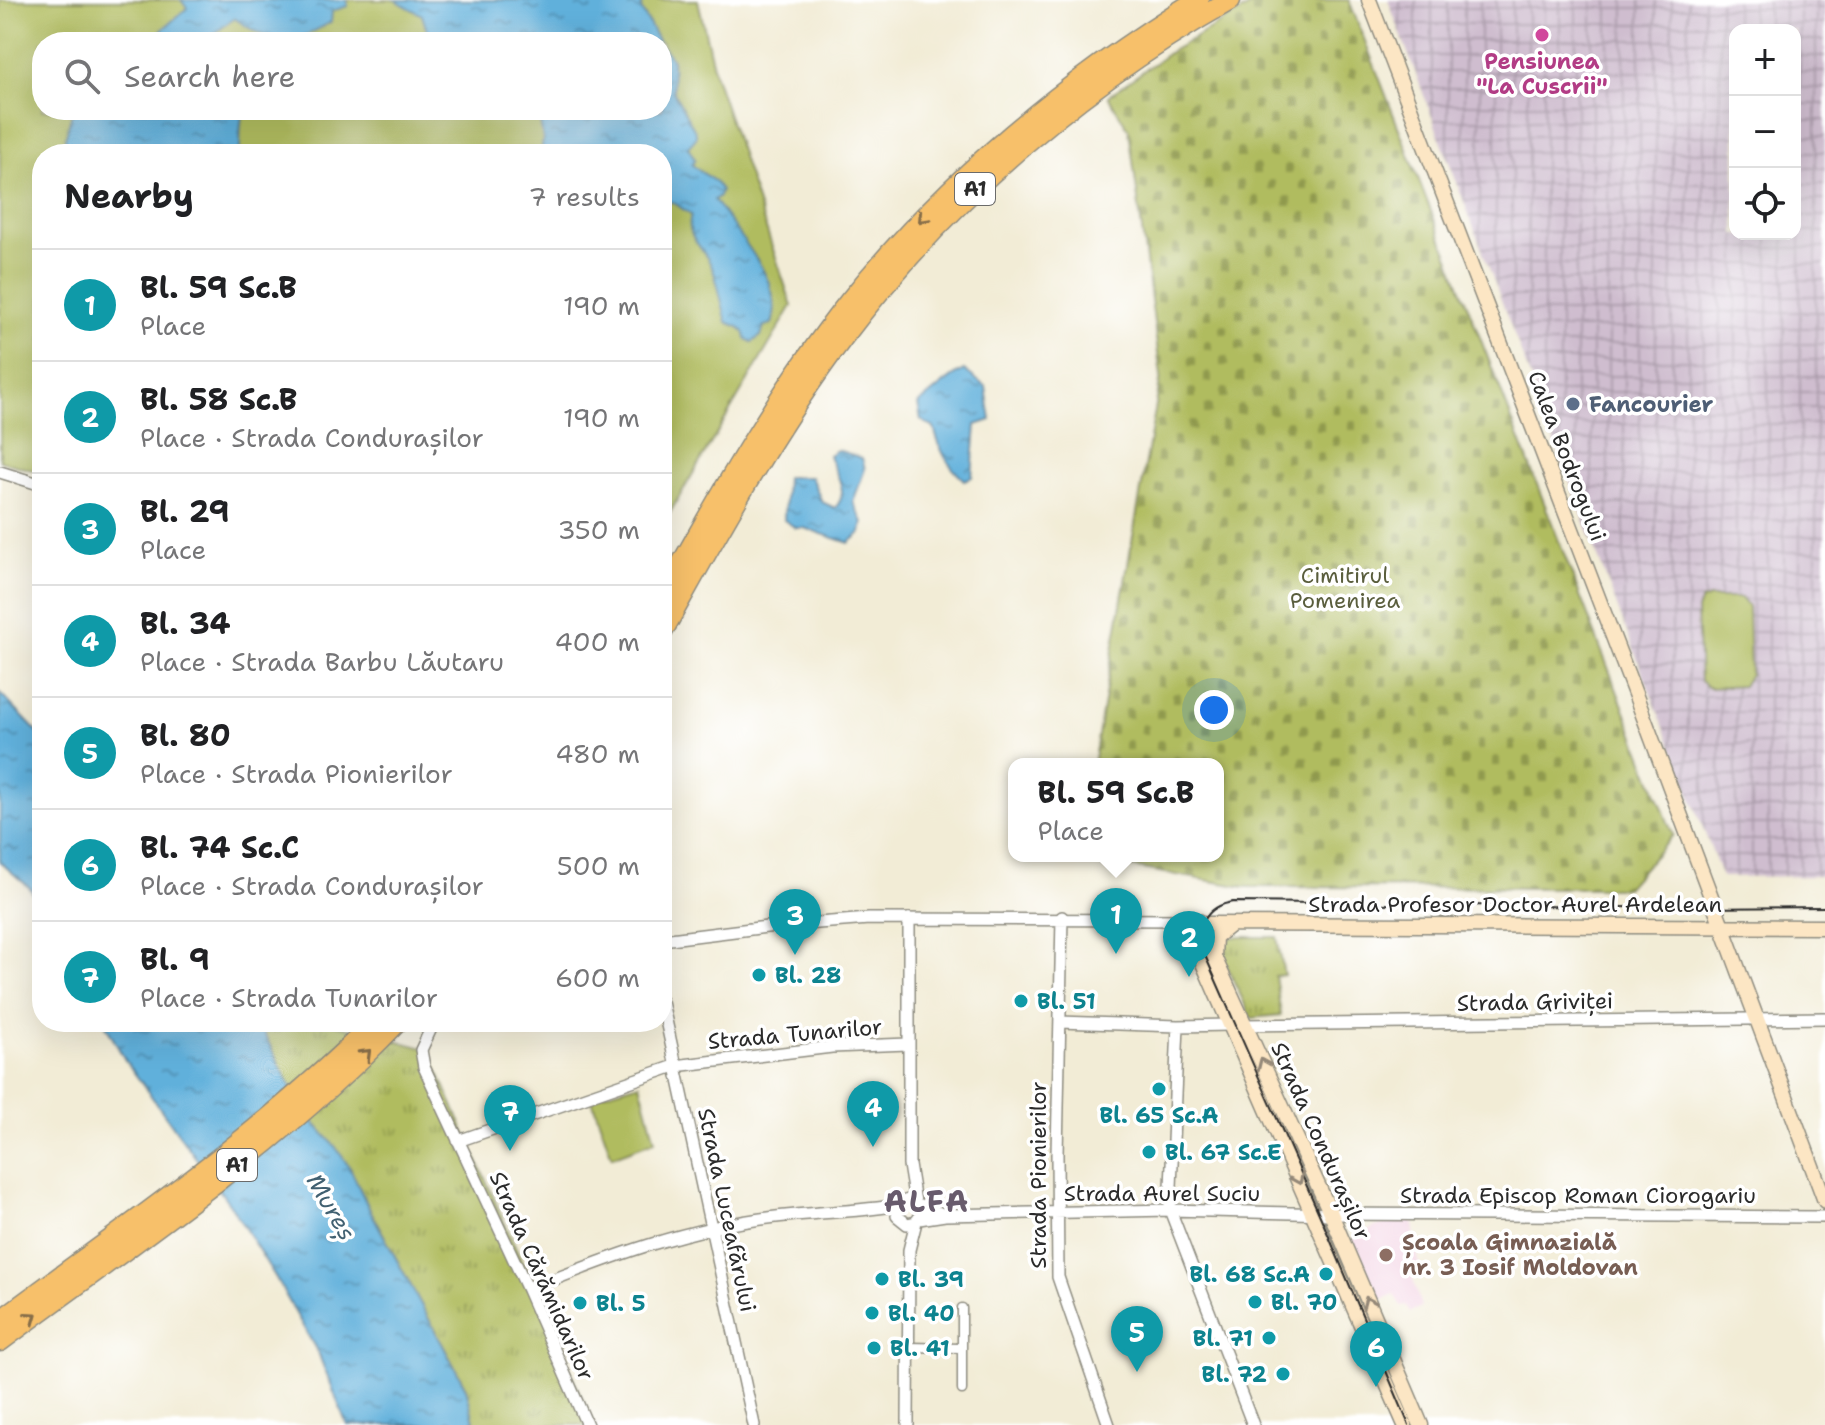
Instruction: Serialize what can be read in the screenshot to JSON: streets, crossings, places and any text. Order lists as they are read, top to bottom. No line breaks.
{"streets":{"highway":["A1"],"main road":["Calea Bodrogului","Strada Profesor Doctor Aurel Ardelean","Strada Condurașilor"],"street":["Strada Griviței","Strada Tunarilor","Strada Pionierilor","Strada Aurel Suciu","Strada Episcop Roman Ciorogariu","Strada Luceafărului","Strada Cărămidarilor"]},"crossings":[["Calea Bodrogului","Strada Profesor Doctor Aurel Ardelean"],["Calea Bodrogului","Strada Griviței"],["Strada Profesor Doctor Aurel Ardelean","Strada Condurașilor"],["Strada Profesor Doctor Aurel Ardelean","Strada Pionierilor"],["Strada Griviței","Strada Condurașilor"],["Strada Griviței","Strada Pionierilor"],["Strada Tunarilor","Strada Luceafărului"],["Strada Tunarilor","Strada Cărămidarilor"],["Strada Condurașilor","Strada Aurel Suciu"],["Strada Condurașilor","Strada Episcop Roman Ciorogariu"],["Strada Pionierilor","Strada Aurel Suciu"],["Strada Aurel Suciu","Strada Episcop Roman Ciorogariu"],["Strada Aurel Suciu","Strada Luceafărului"],["Strada Aurel Suciu","Strada Cărămidarilor"]],"districts":["ALFA"],"water":["Mureș"],"parks":["Cimitirul Pomenirea"],"places":["Pensiunea \"La Cuscrii\"","Fancourier","Bl. 28","Bl. 51","Bl. 65 Sc.A","Bl. 67 Sc.E","Școala Gimnazială nr. 3 Iosif Moldovan","Bl. 68 Sc.A","Bl. 39","Bl. 70","Bl. 5","Bl. 40","Bl. 71","Bl. 41","Bl. 72"],"page":{"map_buttons":["+","−"],"search":"Search here","heading":["Nearby","7 results"],"list":[{"mark":"1","name":"Bl. 59 Sc.B","note":"Place","value":"190 m"},{"mark":"2","name":"Bl. 58 Sc.B","note":"Place · Strada Condurașilor","value":"190 m"},{"mark":"3","name":"Bl. 29","note":"Place","value":"350 m"},{"mark":"4","name":"Bl. 34","note":"Place · Strada Barbu Lăutaru","value":"400 m"},{"mark":"5","name":"Bl. 80","note":"Place · Strada Pionierilor","value":"480 m"},{"mark":"6","name":"Bl. 74 Sc.C","note":"Place · Strada Condurașilor","value":"500 m"},{"mark":"7","name":"Bl. 9","note":"Place · Strada Tunarilor","value":"600 m"}],"popup":["Bl. 59 Sc.B","Place"],"pins":["1","3","2","4","7","5","6"]}}
